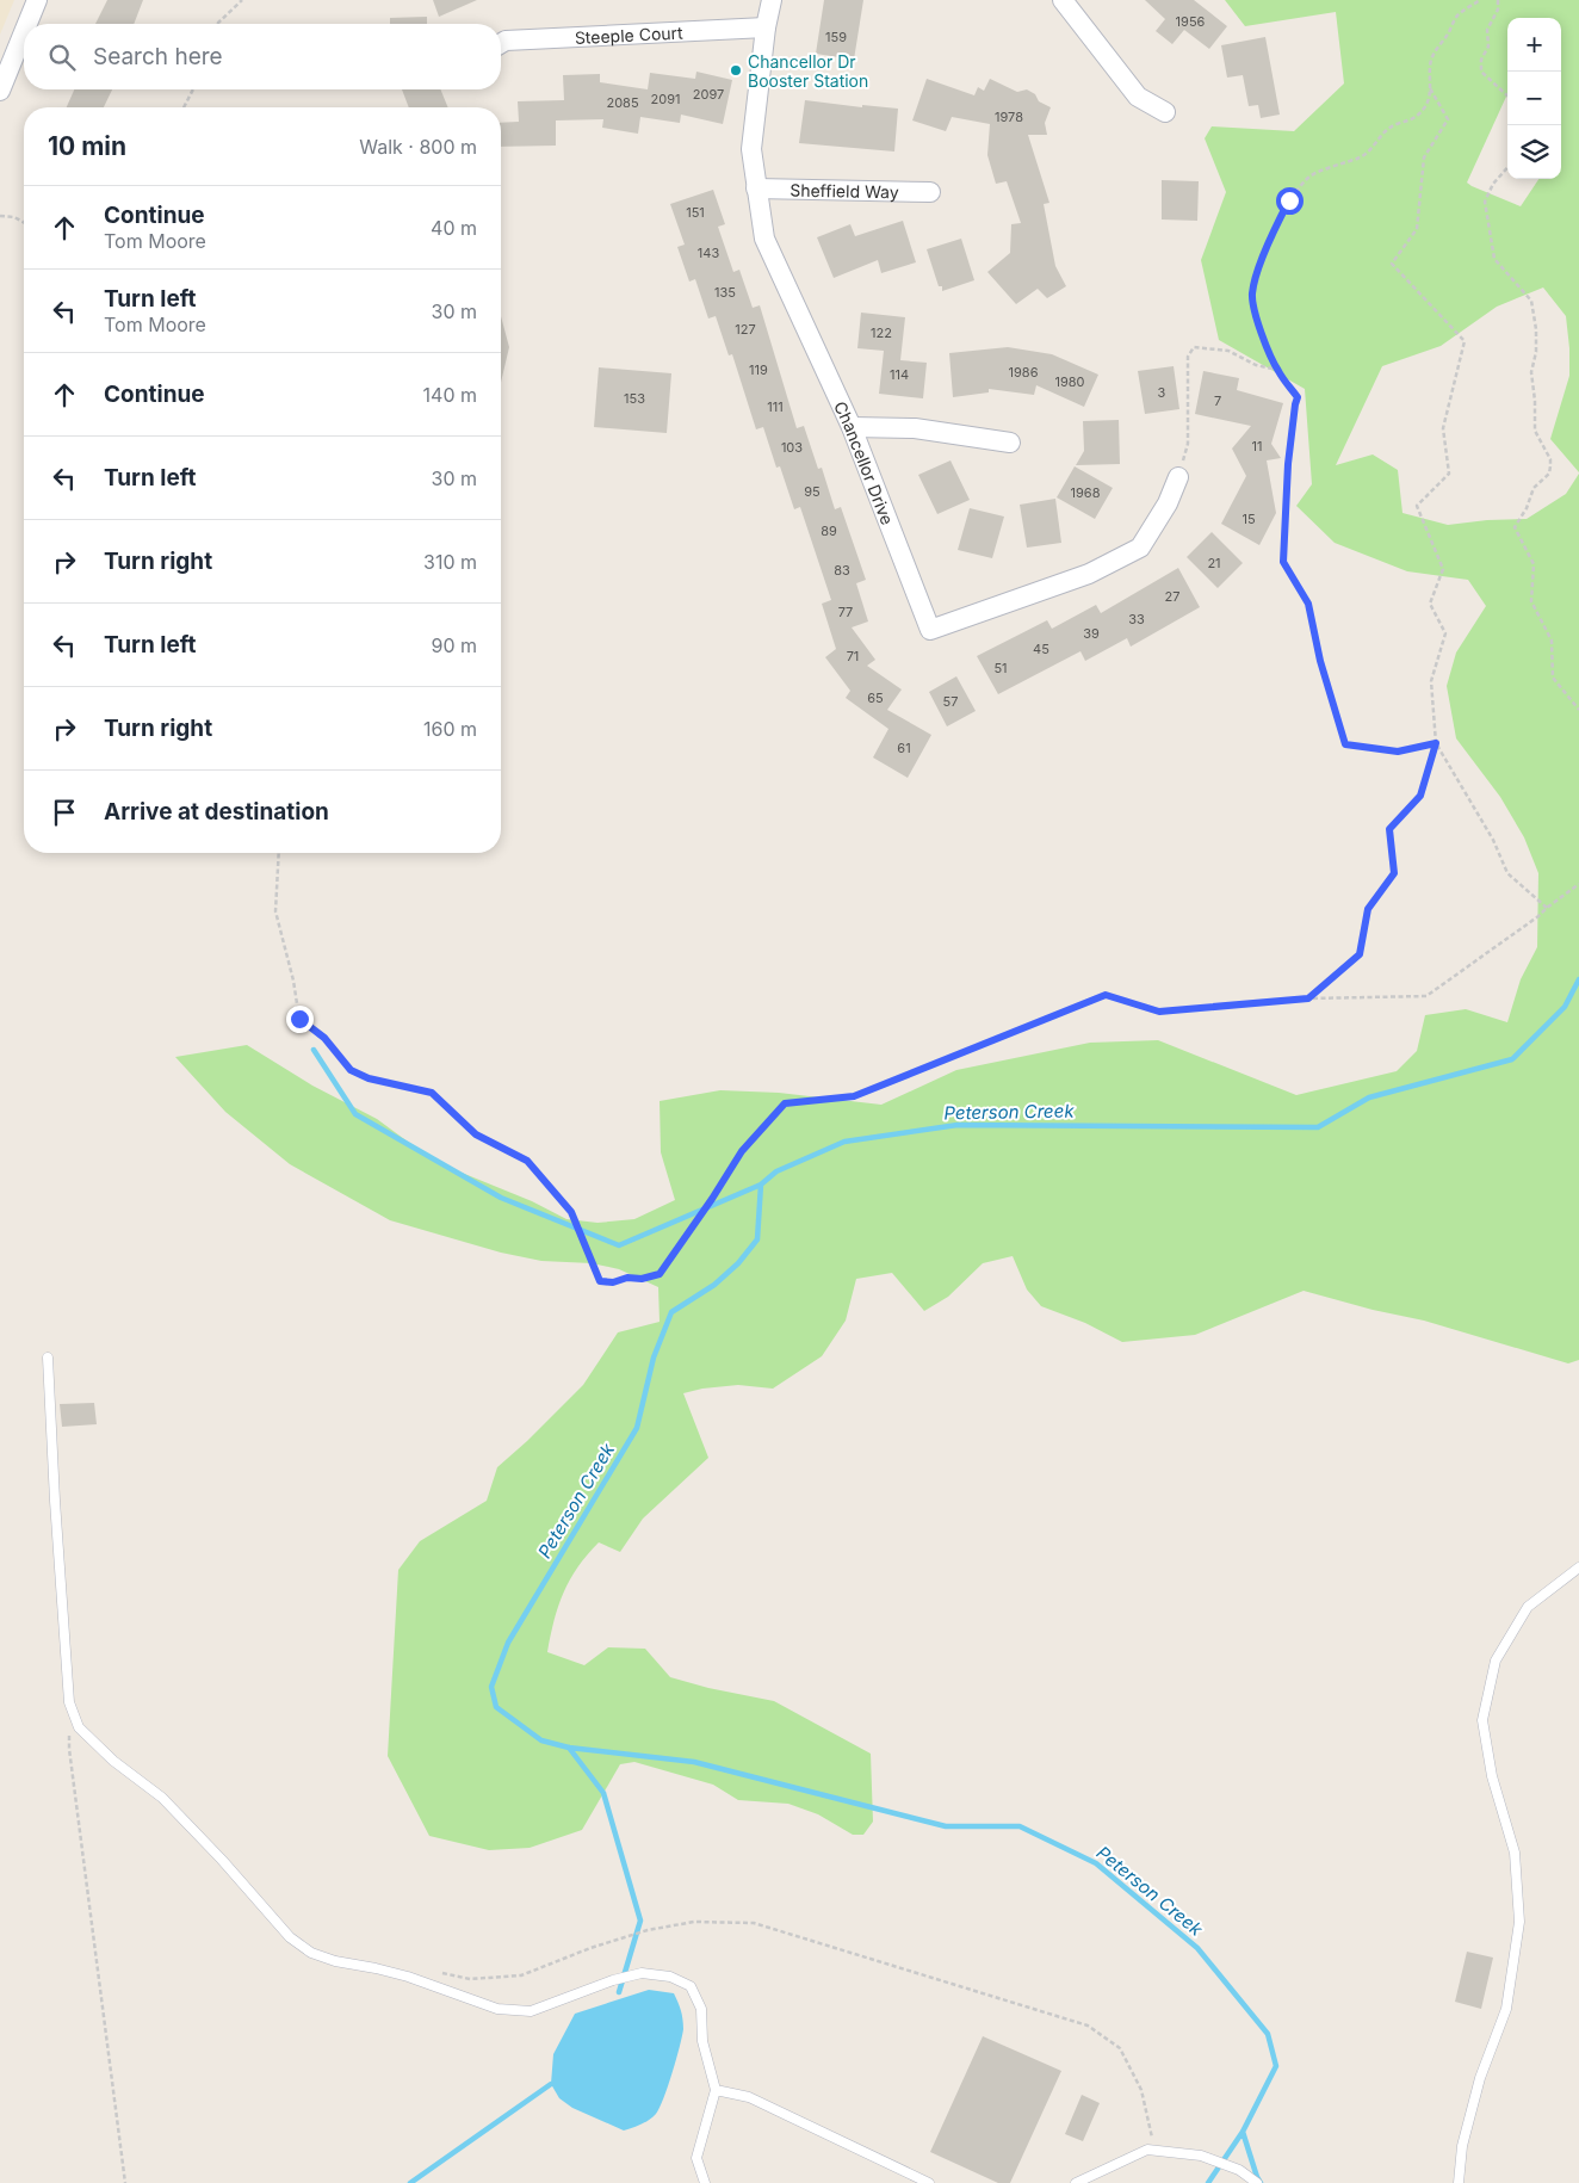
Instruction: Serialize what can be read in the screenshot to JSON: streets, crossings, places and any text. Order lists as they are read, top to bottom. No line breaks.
{"streets":{"street":["Steeple Court","Sheffield Way","Chancellor Drive"]},"crossings":[["Steeple Court","Chancellor Drive"],["Sheffield Way","Chancellor Drive"]],"water":["Peterson Creek"],"places":["Chancellor Dr Booster Station"],"house_numbers":["1956","159","2097","2091","2085","1978","151","143","135","127","122","119","1986","114","1980","3","153","7","111","11","103","95","1968","15","89","21","83","27","77","33","39","45","71","51","65","57","61"],"page":{"map_buttons":["+","−"],"search":"Search here","heading":["10 min","Walk · 800 m"],"list":[["Continue","Tom Moore","40 m"],["Turn left","Tom Moore","30 m"],["Continue","140 m"],["Turn left","30 m"],["Turn right","310 m"],["Turn left","90 m"],["Turn right","160 m"],"Arrive at destination"]}}
